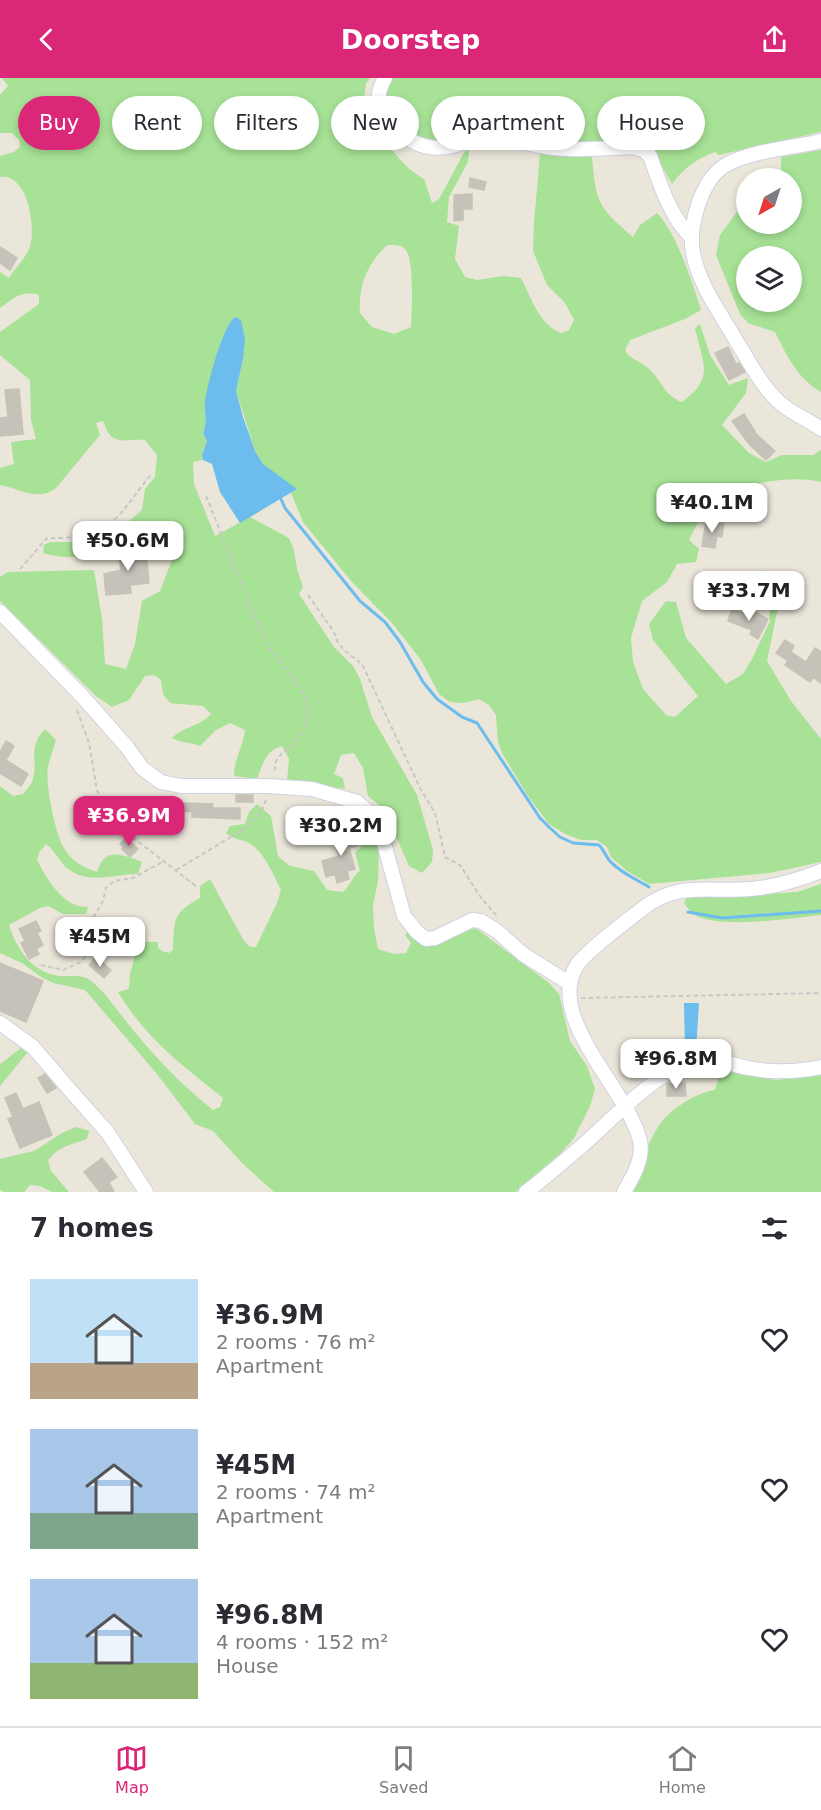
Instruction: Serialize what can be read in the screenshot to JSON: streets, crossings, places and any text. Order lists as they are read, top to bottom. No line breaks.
{"north":"bottom left","page":{"header":"Doorstep","chip":["Buy","Rent","Filters","New","Apartment","House"],"price":["¥40.1M","¥50.6M","¥33.7M","¥36.9M","¥30.2M","¥45M","¥96.8M"],"heading":"7 homes","list":[{"name":"¥36.9M","note":"2 rooms · 76 m² · Apartment"},{"name":"¥45M","note":"2 rooms · 74 m² · Apartment"},{"name":"¥96.8M","note":"4 rooms · 152 m² · House"}],"tabs":["Map","Saved","Home"]}}
